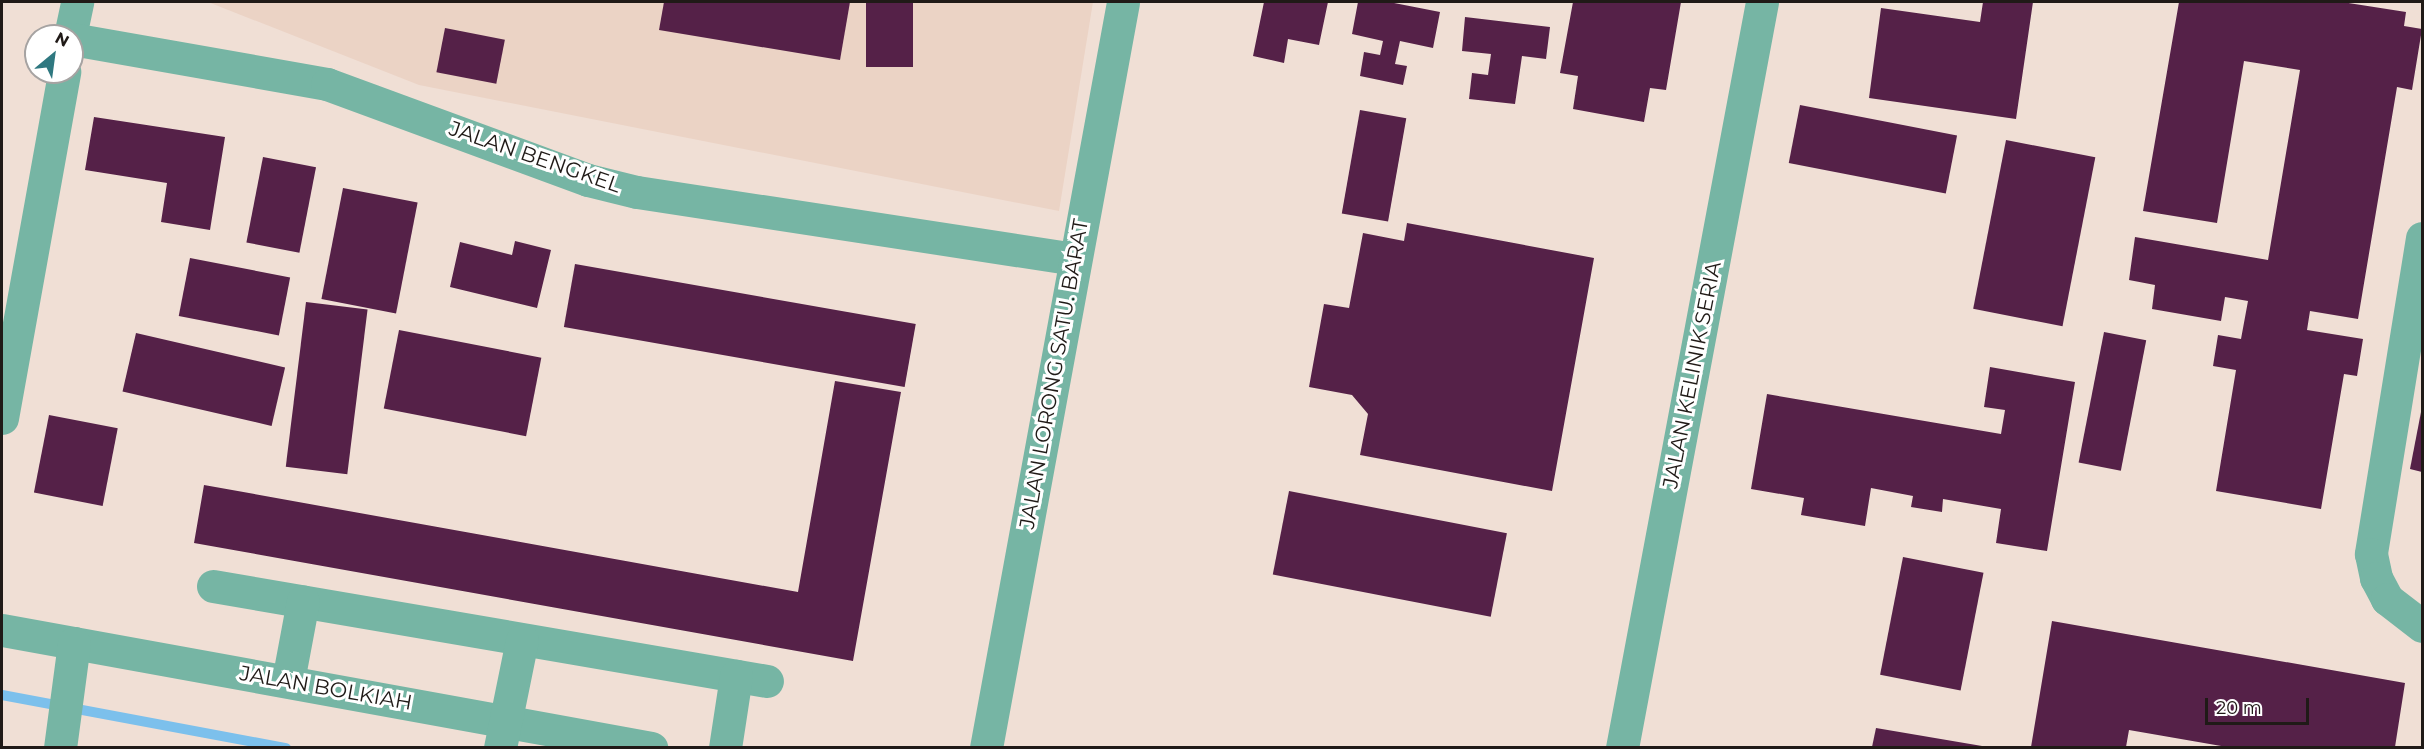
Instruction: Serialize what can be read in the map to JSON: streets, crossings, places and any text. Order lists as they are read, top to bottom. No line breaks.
{"streets":{"street":["JALAN BENGKEL","JALAN LORONG SATU. BARAT","JALAN KELINIK SERIA","JALAN BOLKIAH"]},"crossings":[["JALAN BENGKEL","JALAN LORONG SATU. BARAT"]],"scale_bar":"20 m","north":"top right"}
